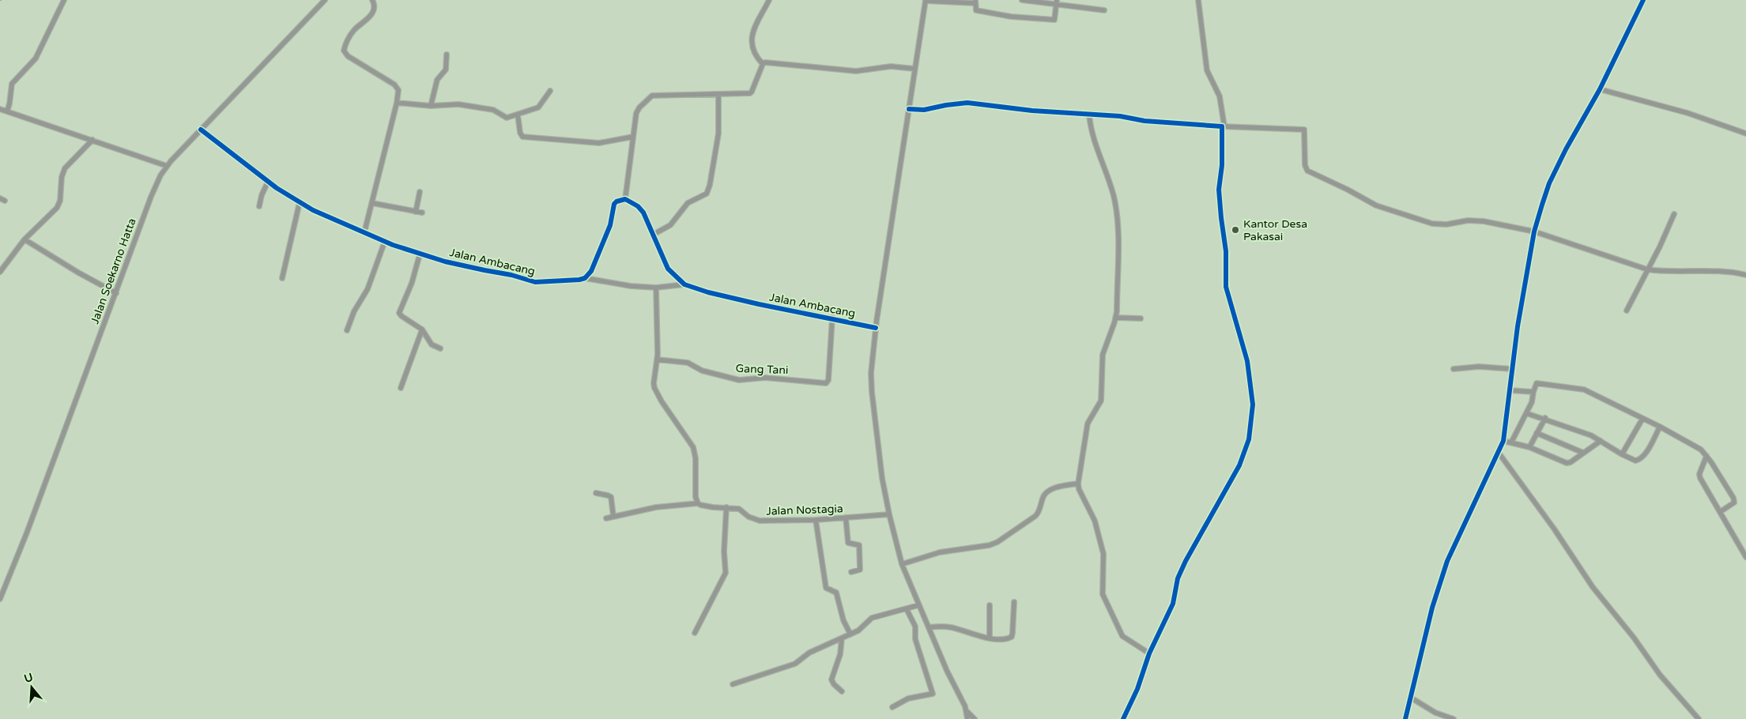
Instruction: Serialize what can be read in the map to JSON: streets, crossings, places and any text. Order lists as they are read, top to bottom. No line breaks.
{"streets":{"street":["Jalan Ambacang","Jalan Soekarno Hatta","Gang Tani","Jalan Nostagia"]},"crossings":[["Jalan Ambacang","Jalan Soekarno Hatta"],["Jalan Ambacang","Gang Tani"]],"places":["Kantor Desa Pakasai"],"north":"top"}
